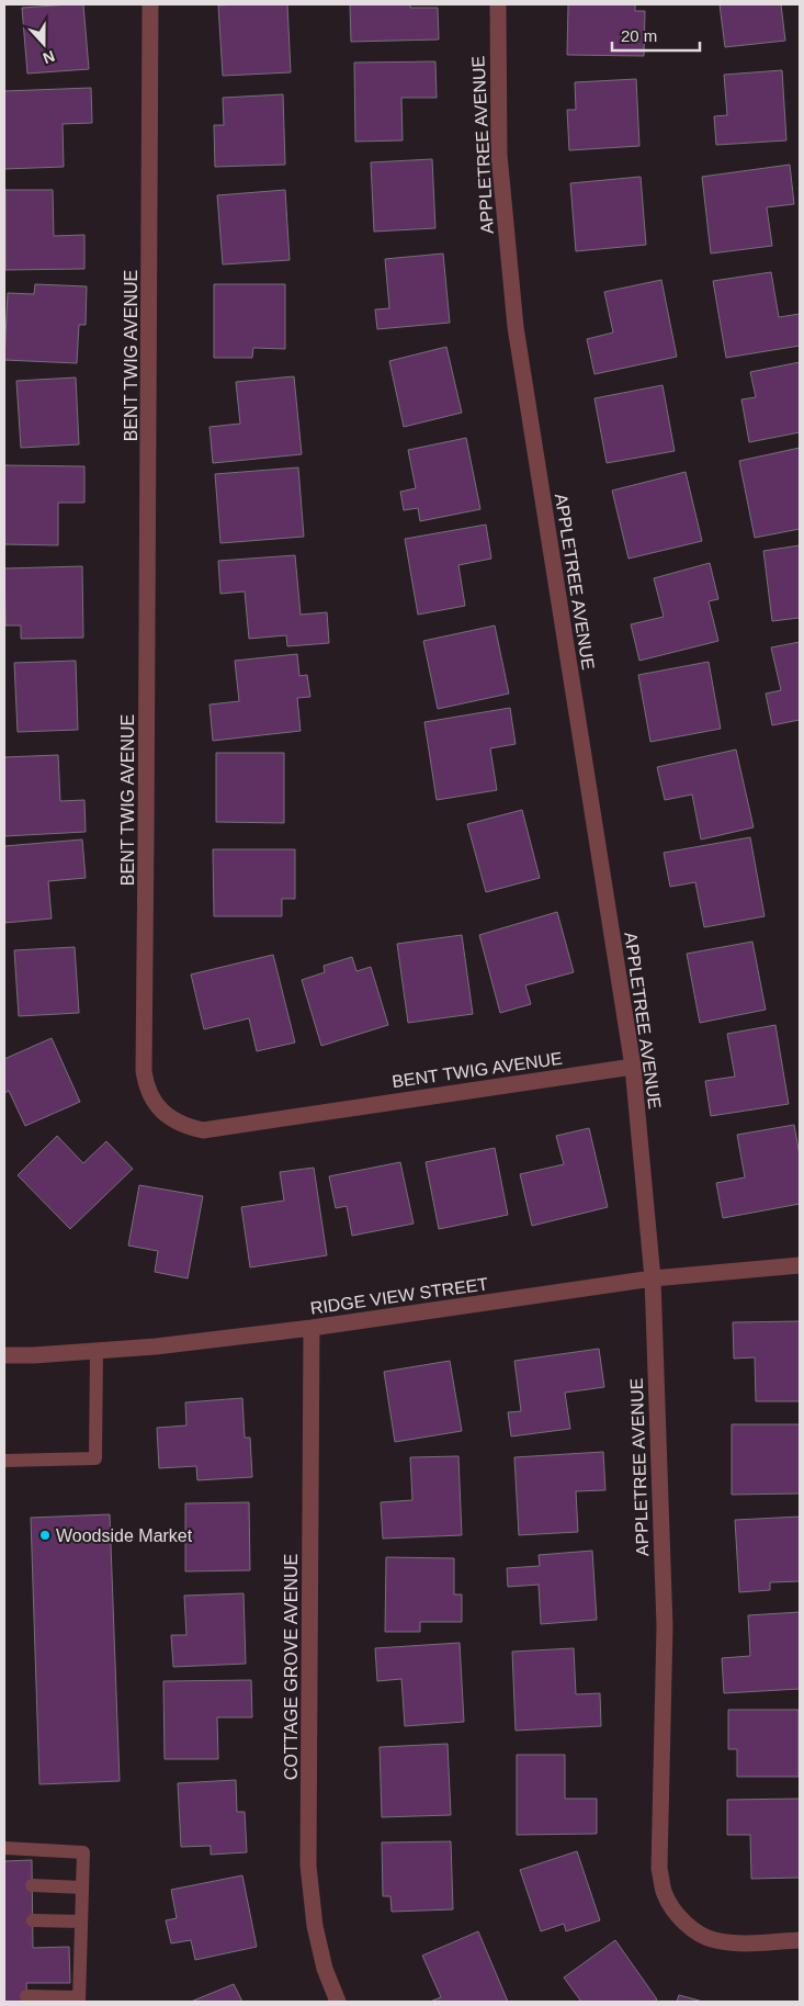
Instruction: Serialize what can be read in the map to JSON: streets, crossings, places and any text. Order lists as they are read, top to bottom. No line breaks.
{"streets":{"street":["APPLETREE AVENUE","BENT TWIG AVENUE","RIDGE VIEW STREET","COTTAGE GROVE AVENUE"]},"crossings":[["APPLETREE AVENUE","BENT TWIG AVENUE"],["APPLETREE AVENUE","RIDGE VIEW STREET"],["RIDGE VIEW STREET","COTTAGE GROVE AVENUE"]],"places":["Woodside Market"],"scale_bar":"20 m","north":"bottom"}
